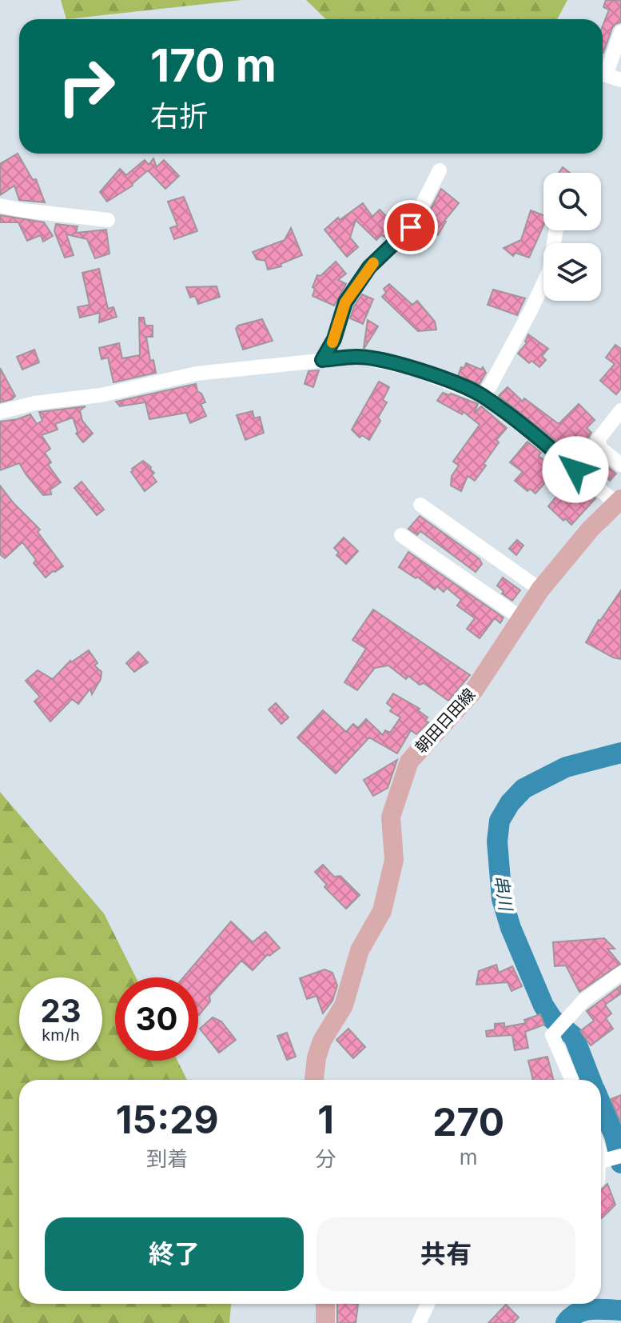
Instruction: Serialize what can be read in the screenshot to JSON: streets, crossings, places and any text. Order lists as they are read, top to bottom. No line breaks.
{"streets":{"main road":["朝田日田線"]},"water":["串川"],"page":{"turn":["170 m","右折"],"speed":"23 km/h","limit":"30","eta":["15:29","到着","1","分","270","m"],"buttons":["終了","共有"]}}
